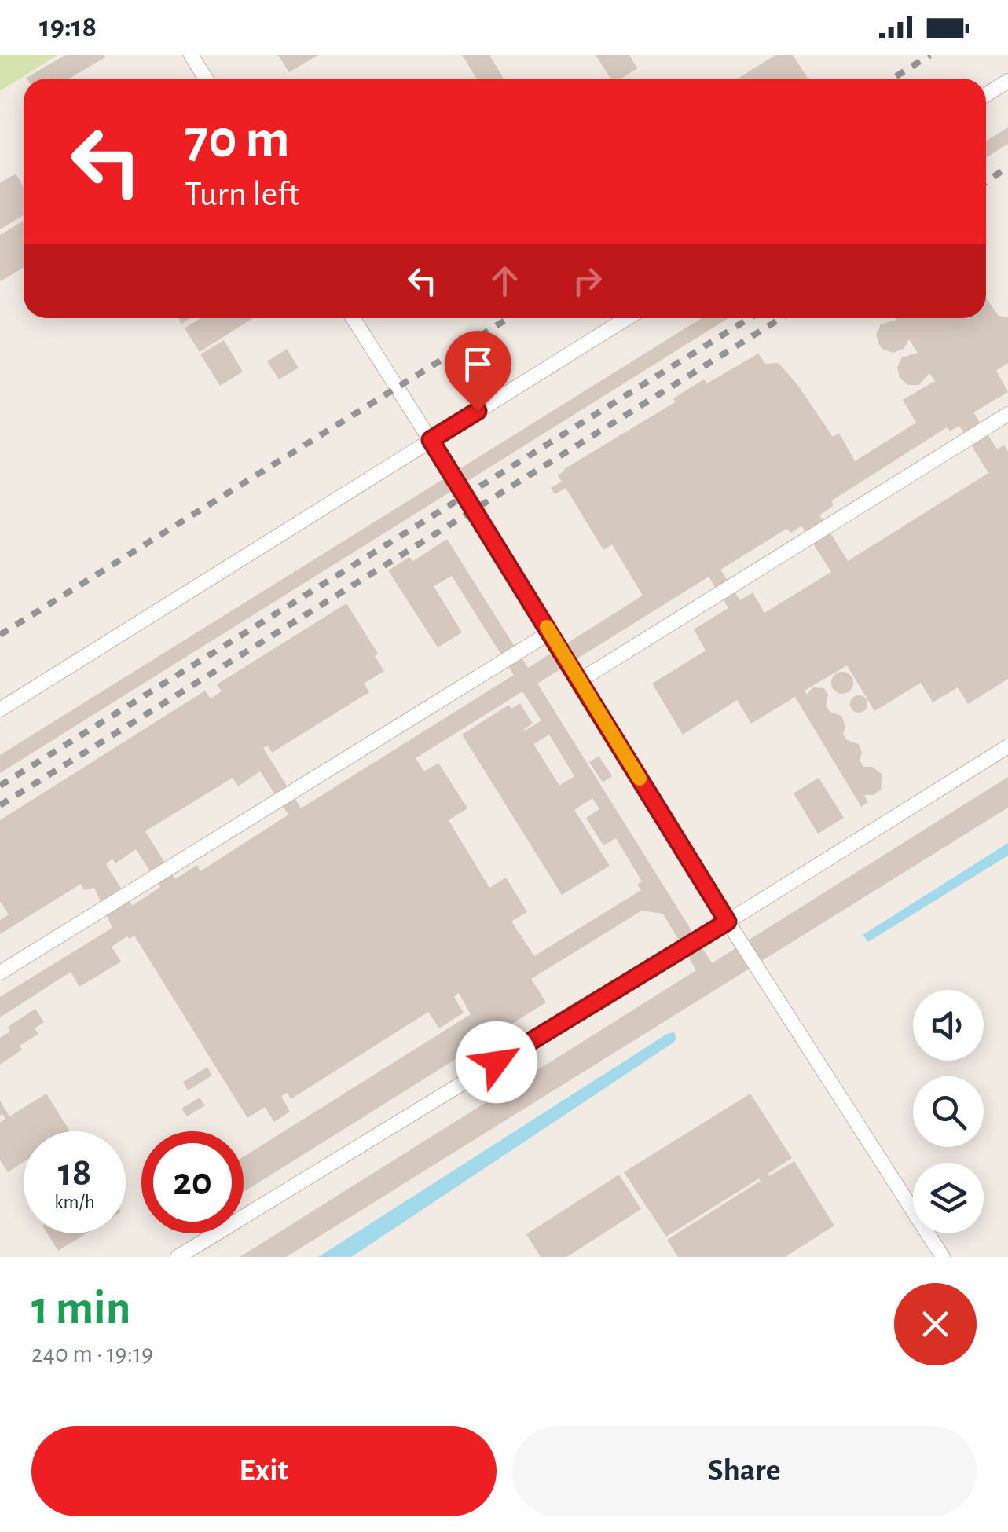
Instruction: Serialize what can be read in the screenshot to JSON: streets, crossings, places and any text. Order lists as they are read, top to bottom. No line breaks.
{"page":{"status":"19:18","turn":["70 m","Turn left"],"speed":"18 km/h","limit":"20","heading":["1 min","240 m · 19:19"],"buttons":["Exit","Share"]}}
